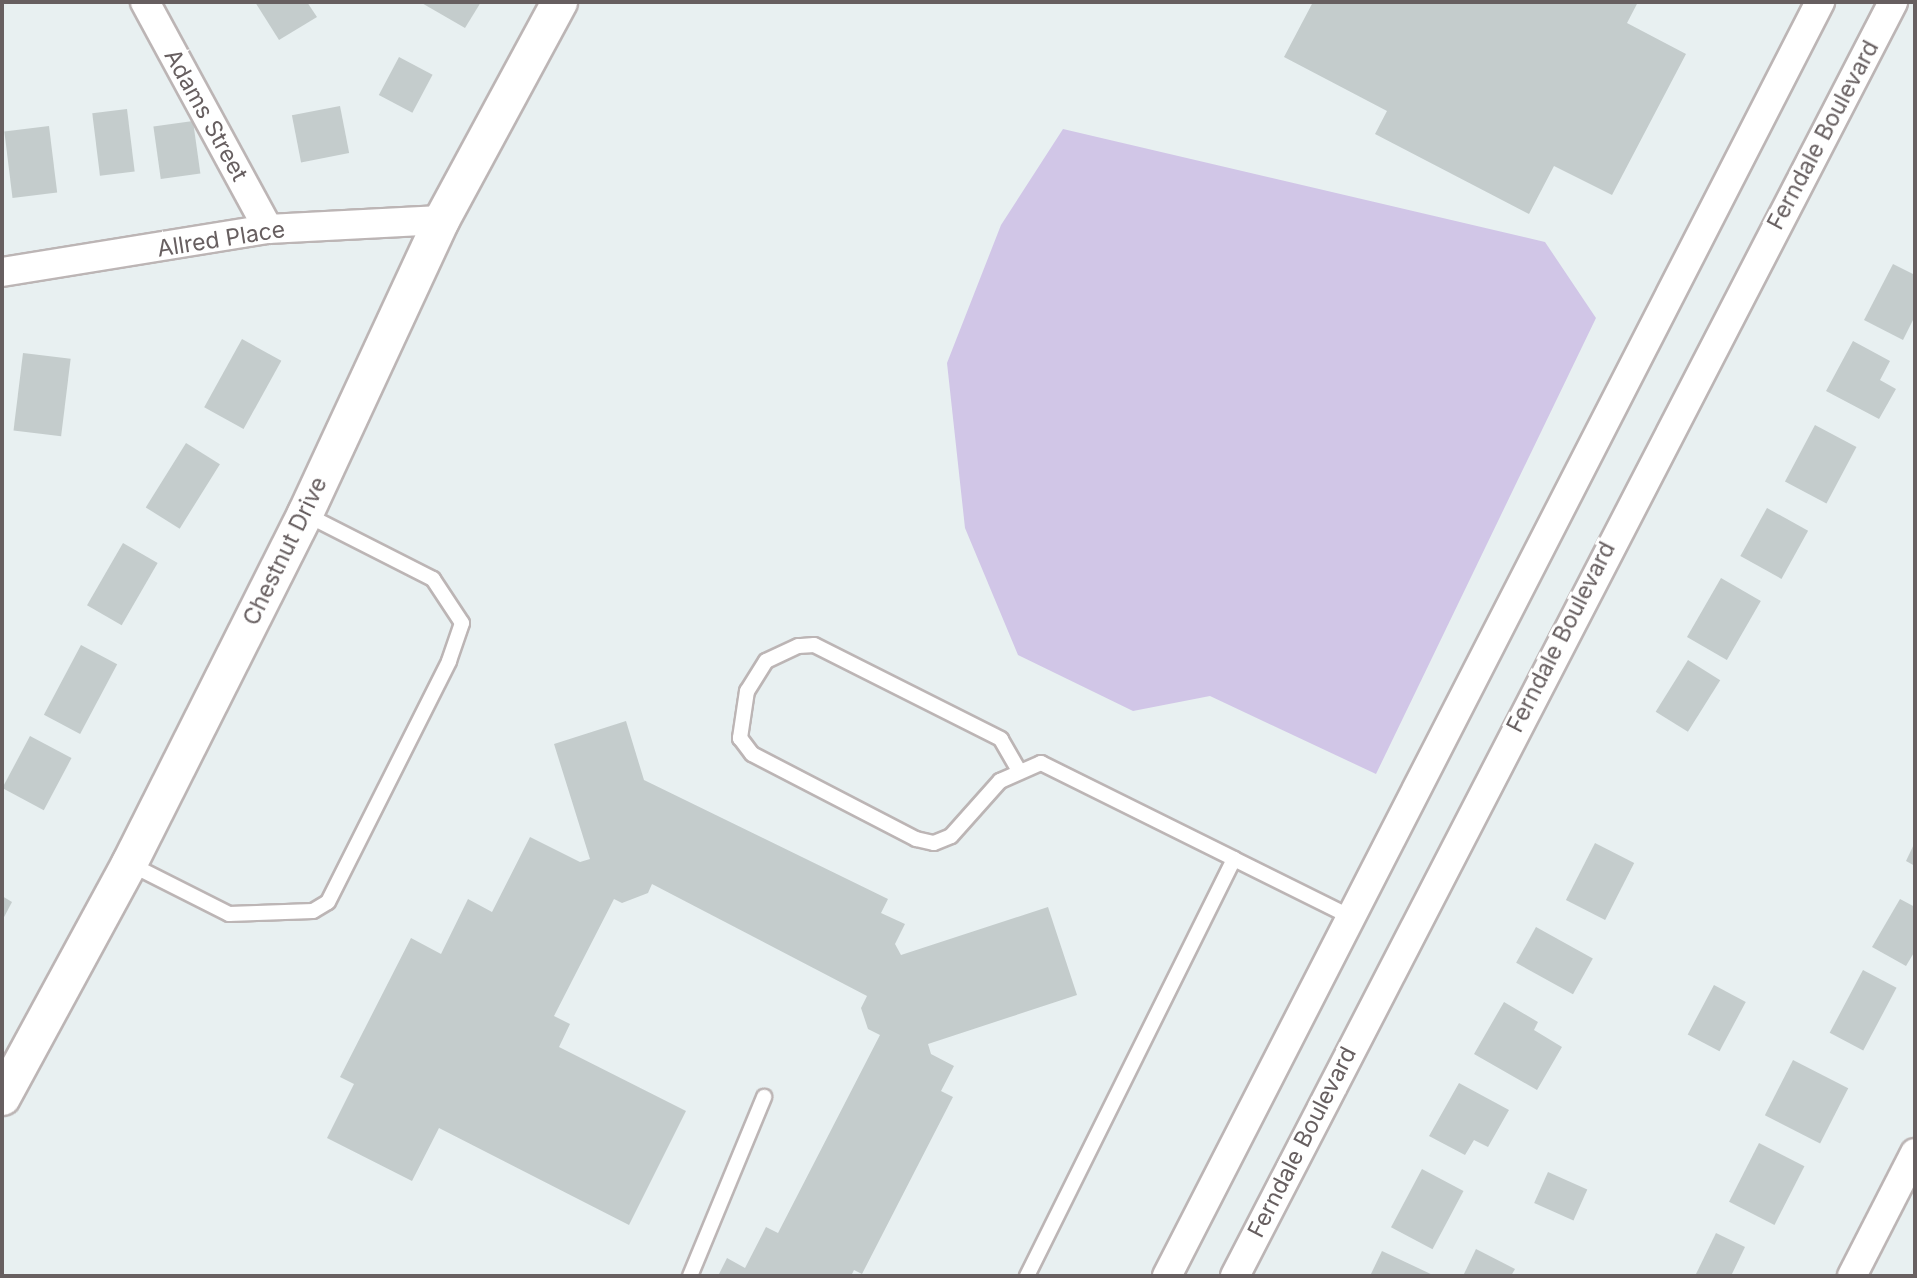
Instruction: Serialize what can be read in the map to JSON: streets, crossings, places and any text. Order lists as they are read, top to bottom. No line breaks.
{"streets":{"street":["Adams Street","Ferndale Boulevard","Allred Place","Chestnut Drive"]},"crossings":[["Adams Street","Allred Place"],["Allred Place","Chestnut Drive"]]}
